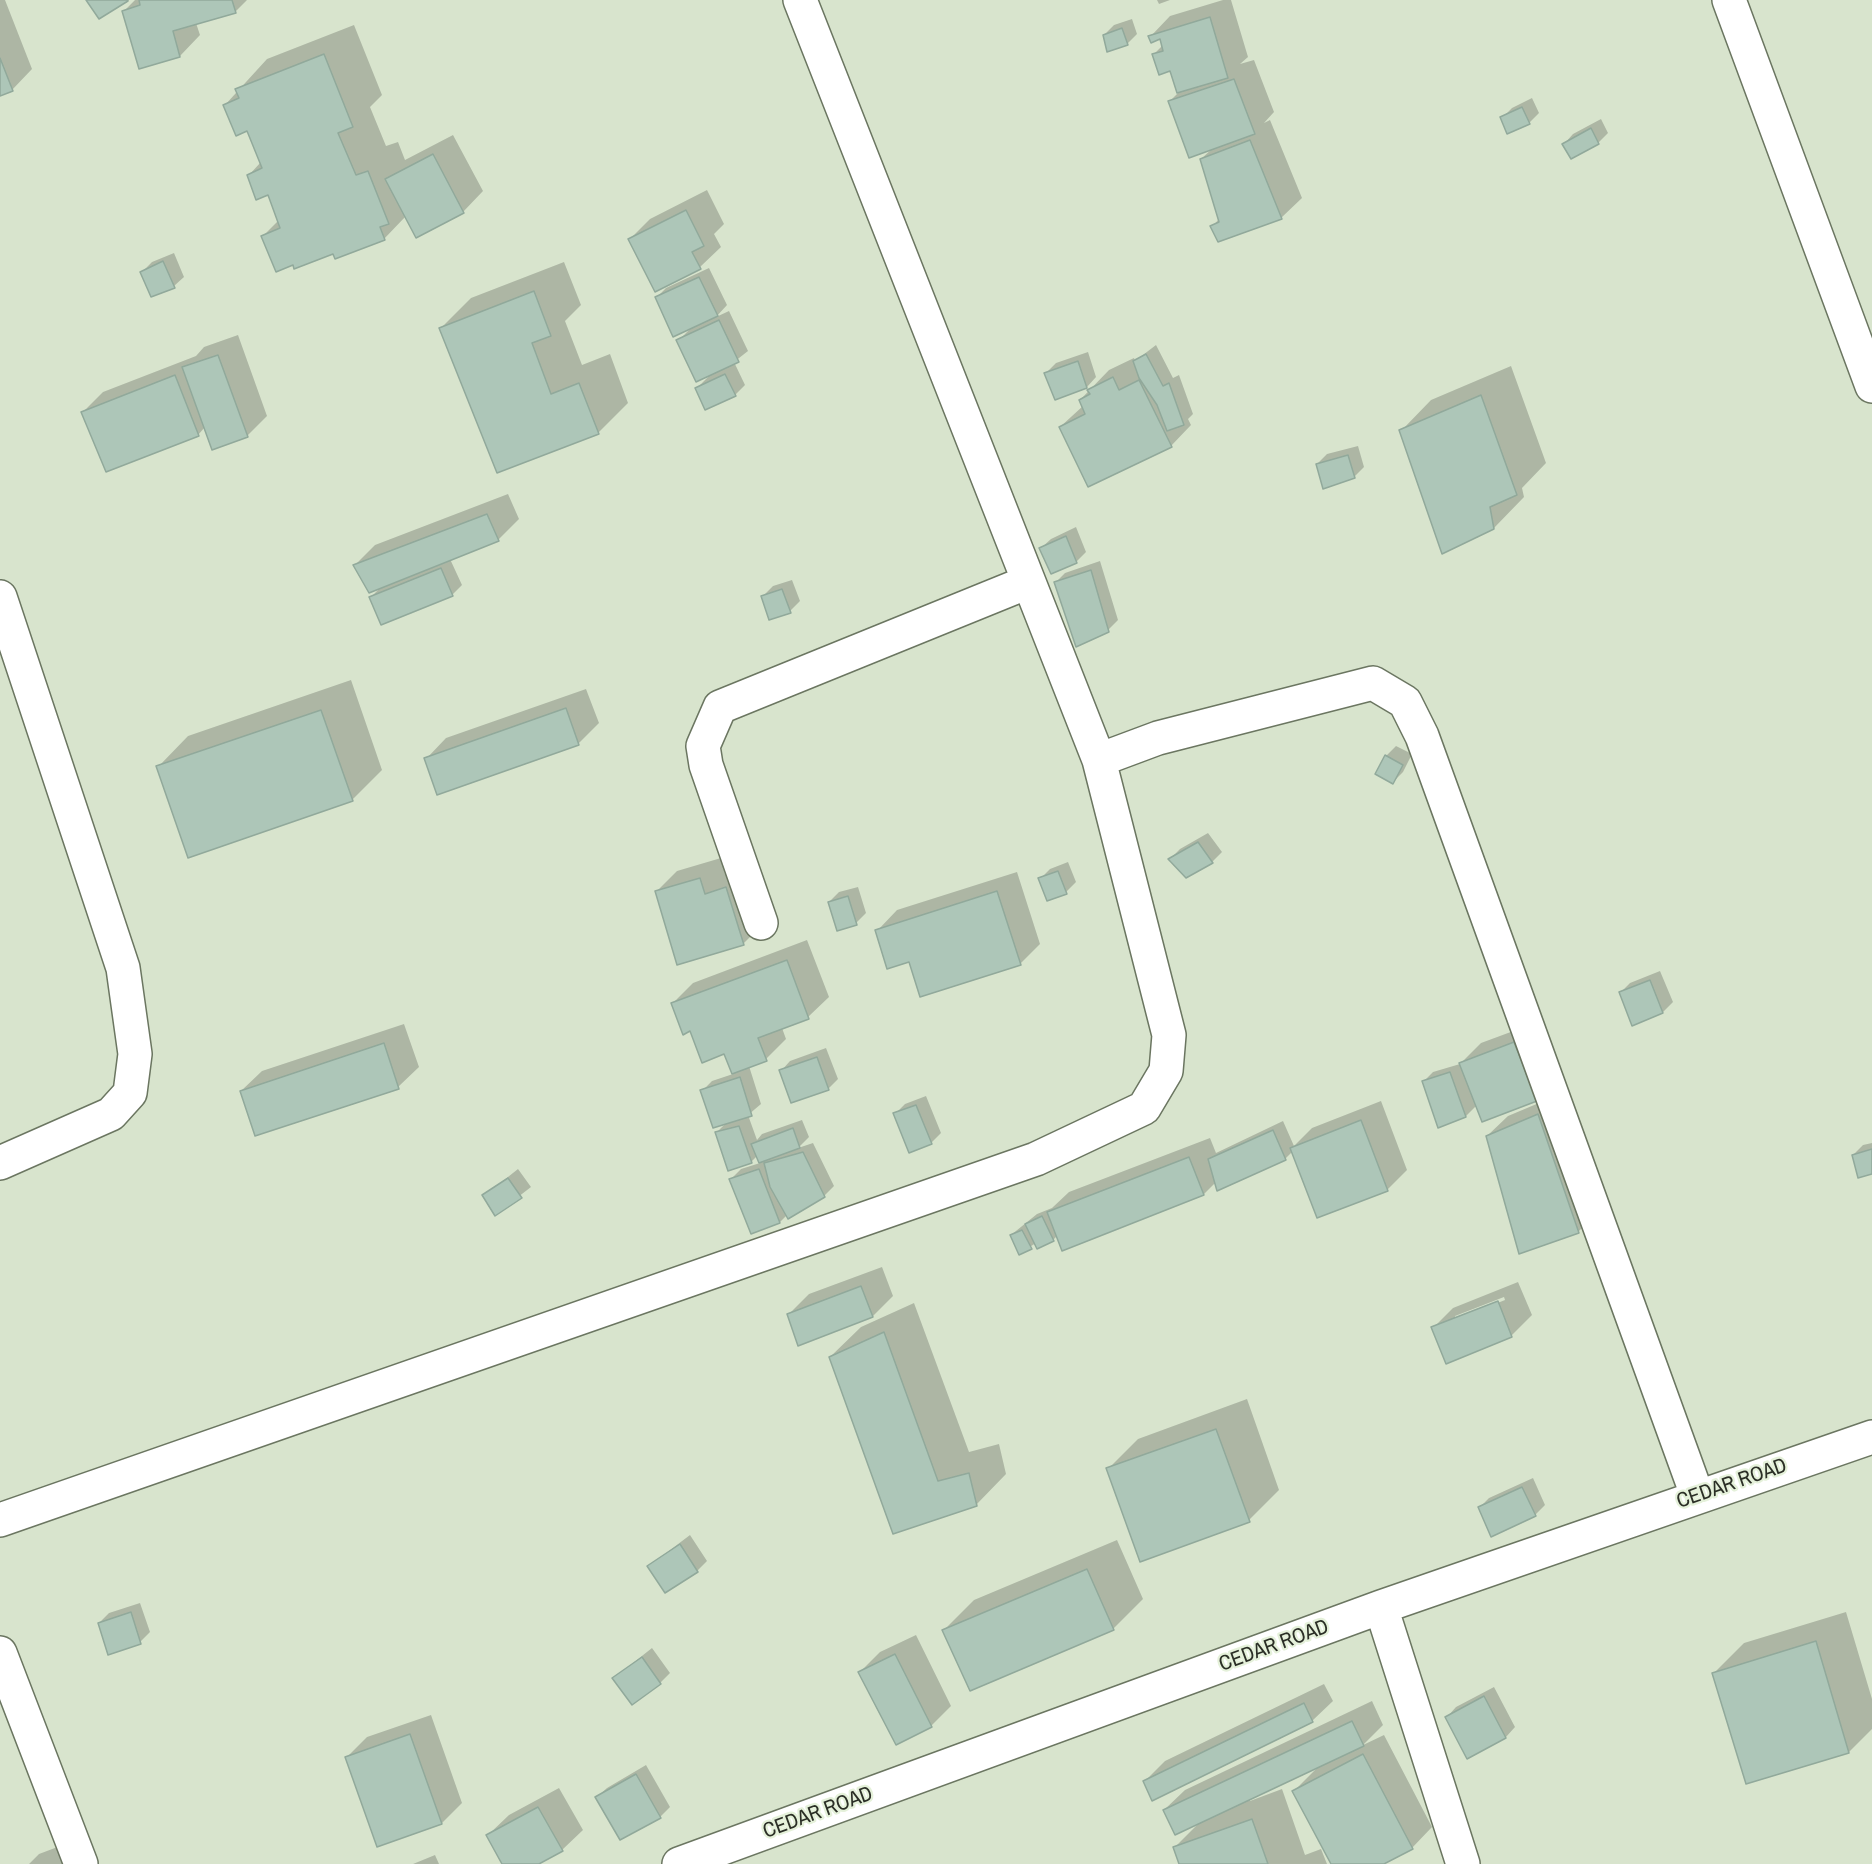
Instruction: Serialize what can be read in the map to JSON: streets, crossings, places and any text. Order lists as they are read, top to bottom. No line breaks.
{"streets":{"street":["CEDAR ROAD"]}}
